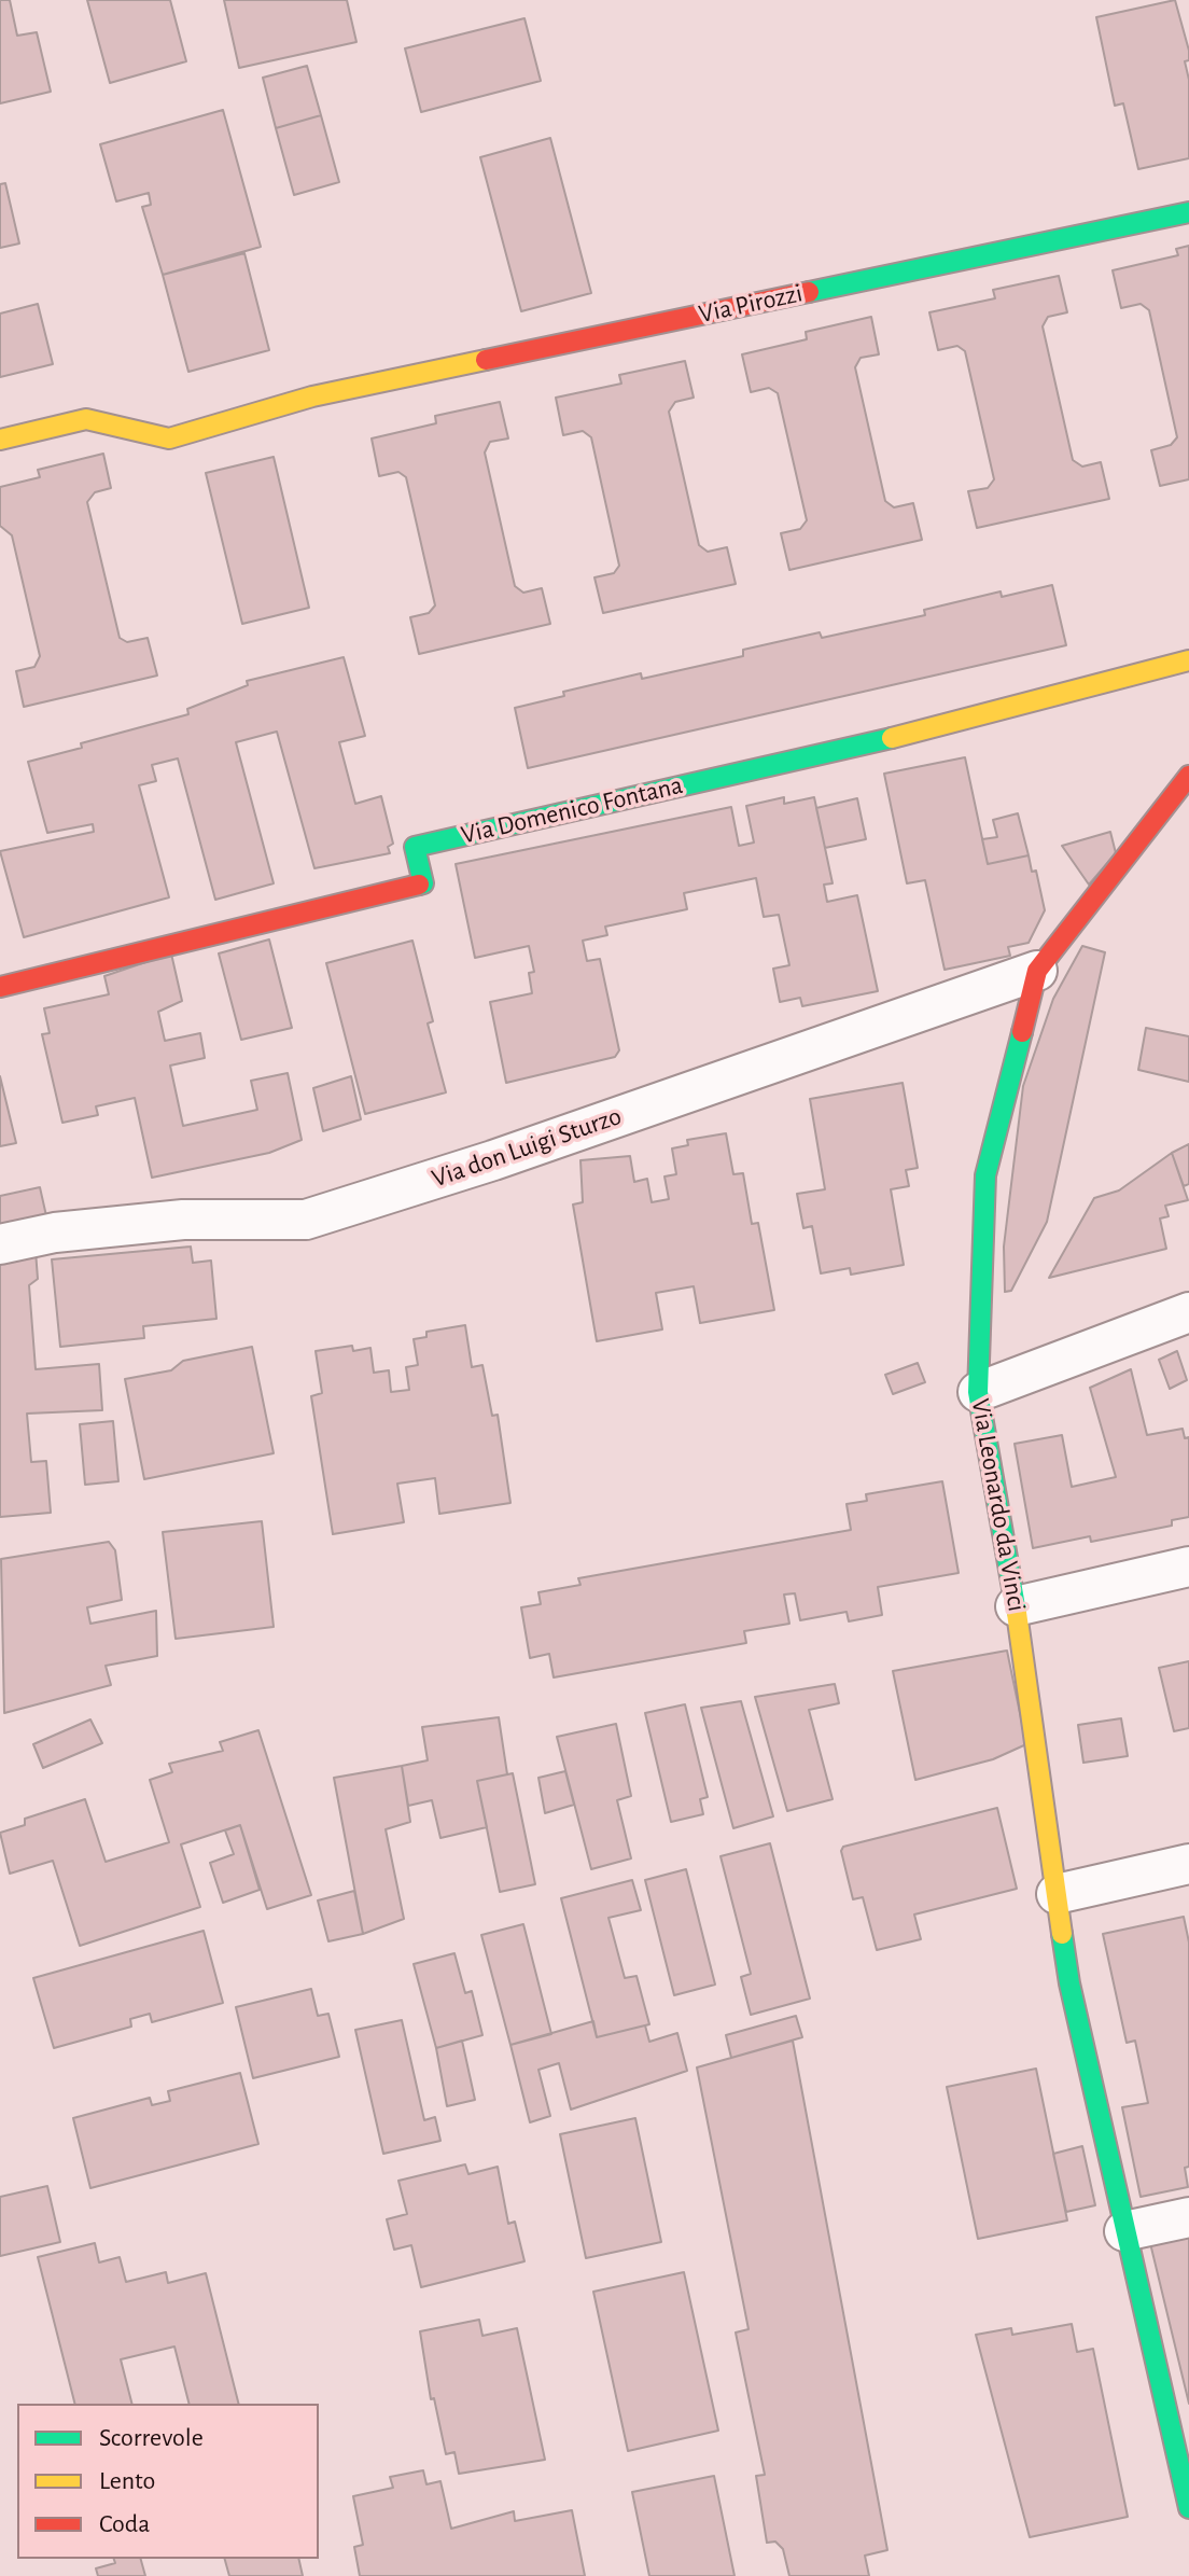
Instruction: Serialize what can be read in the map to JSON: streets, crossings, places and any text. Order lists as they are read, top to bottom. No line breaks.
{"streets":{"street":["Via Pirozzi","Via Domenico Fontana","Via don Luigi Sturzo","Via Leonardo da Vinci"]},"crossings":[["Via don Luigi Sturzo","Via Leonardo da Vinci"]],"legend":["Scorrevole","Lento","Coda"]}
